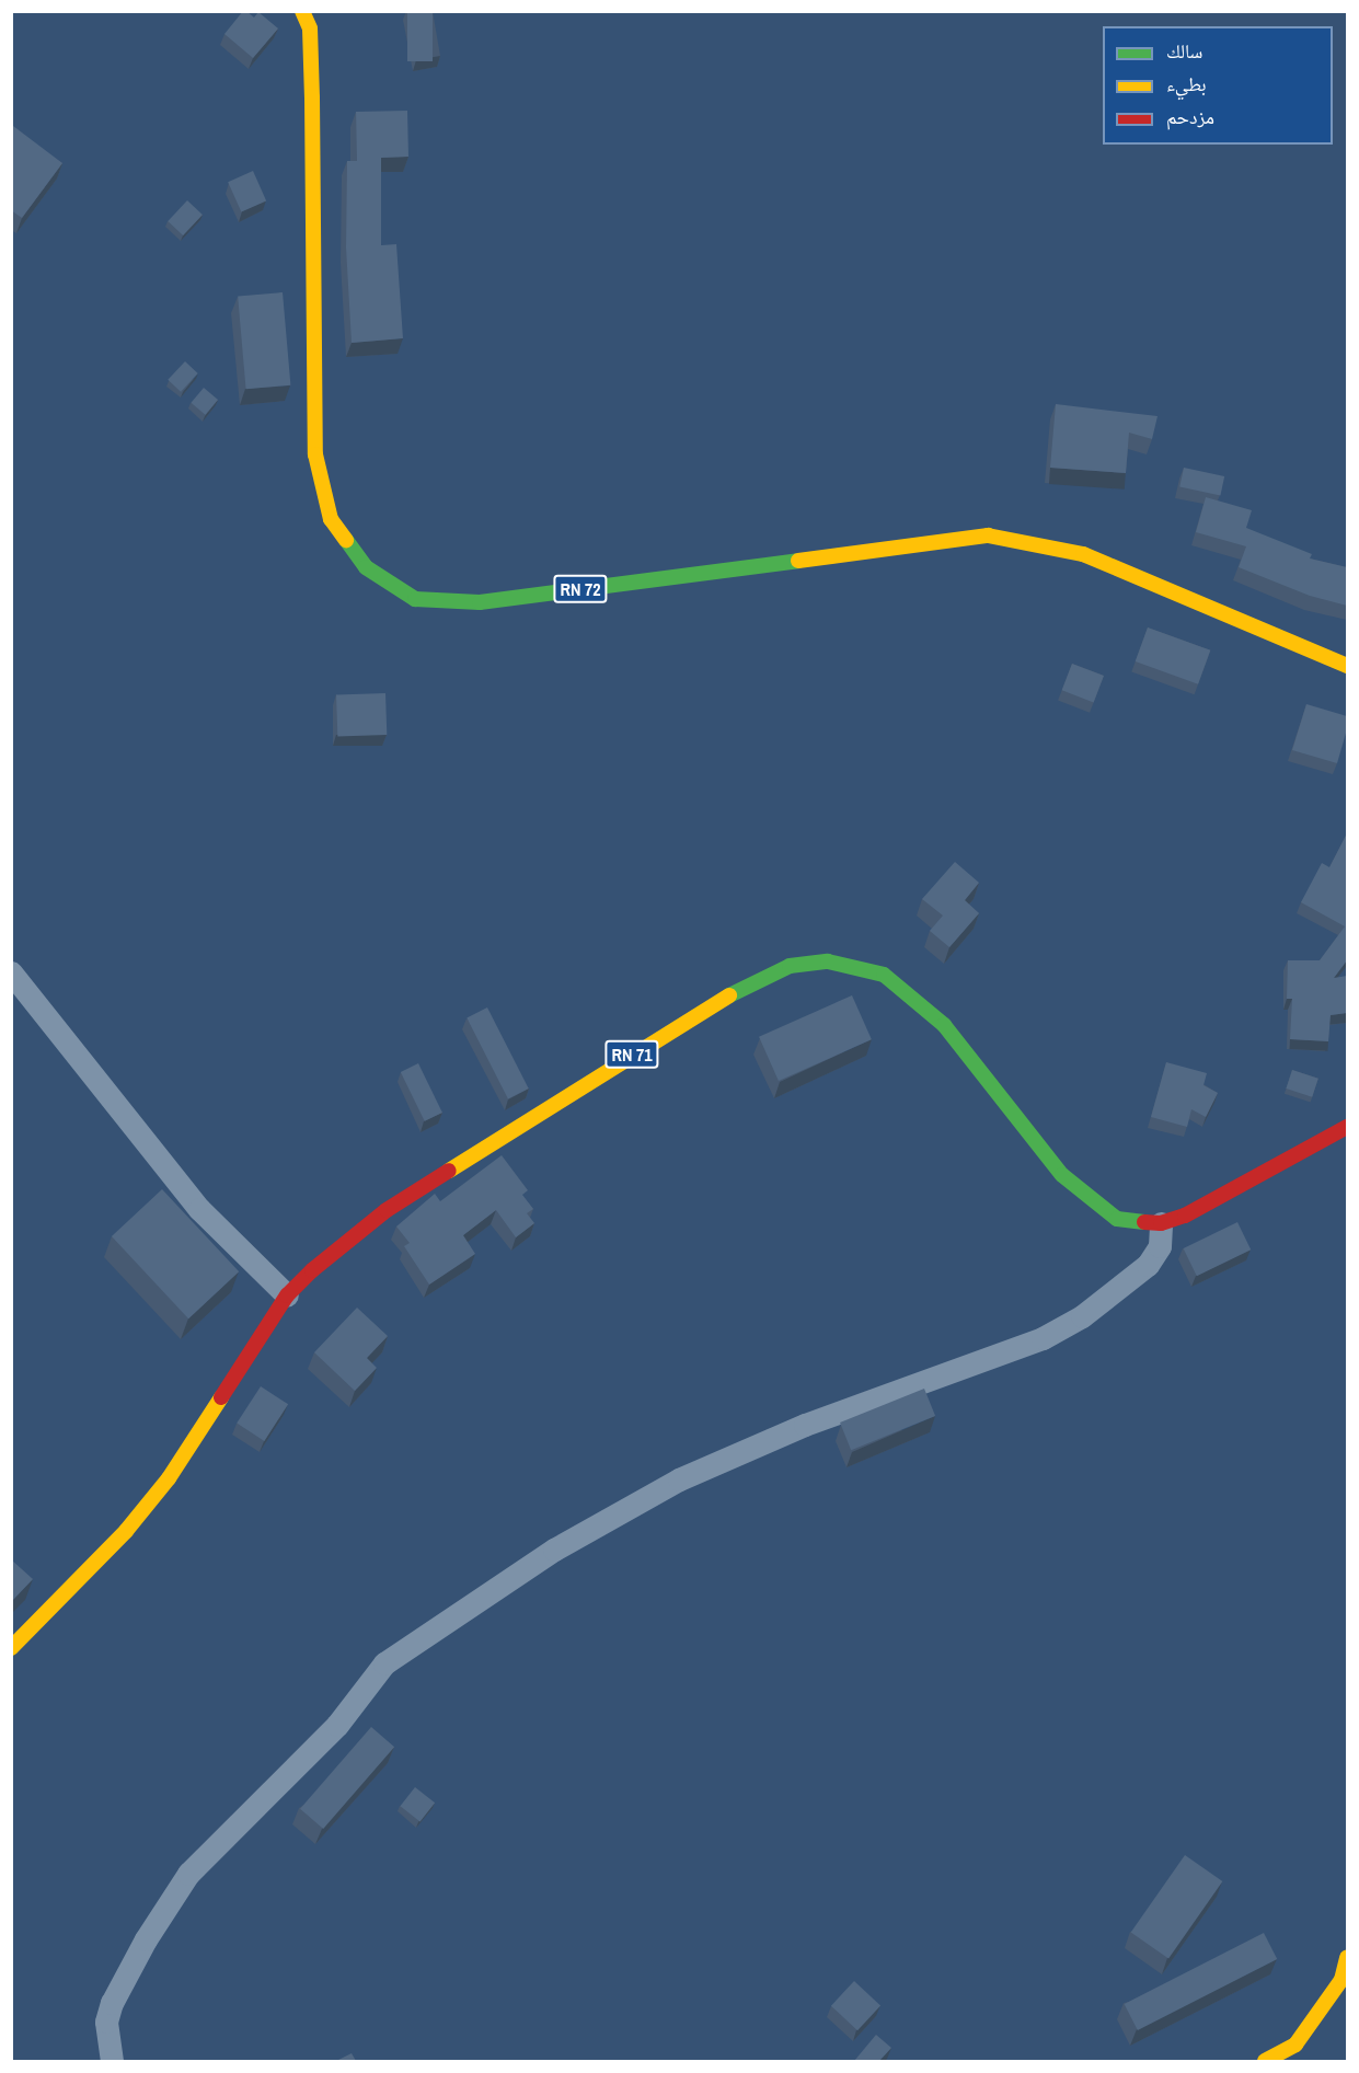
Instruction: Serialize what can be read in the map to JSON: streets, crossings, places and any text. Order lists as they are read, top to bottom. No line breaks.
{"streets":{"main road":["RN 72","RN 71"]},"legend":["سالك","بطيء","مزدحم"]}
